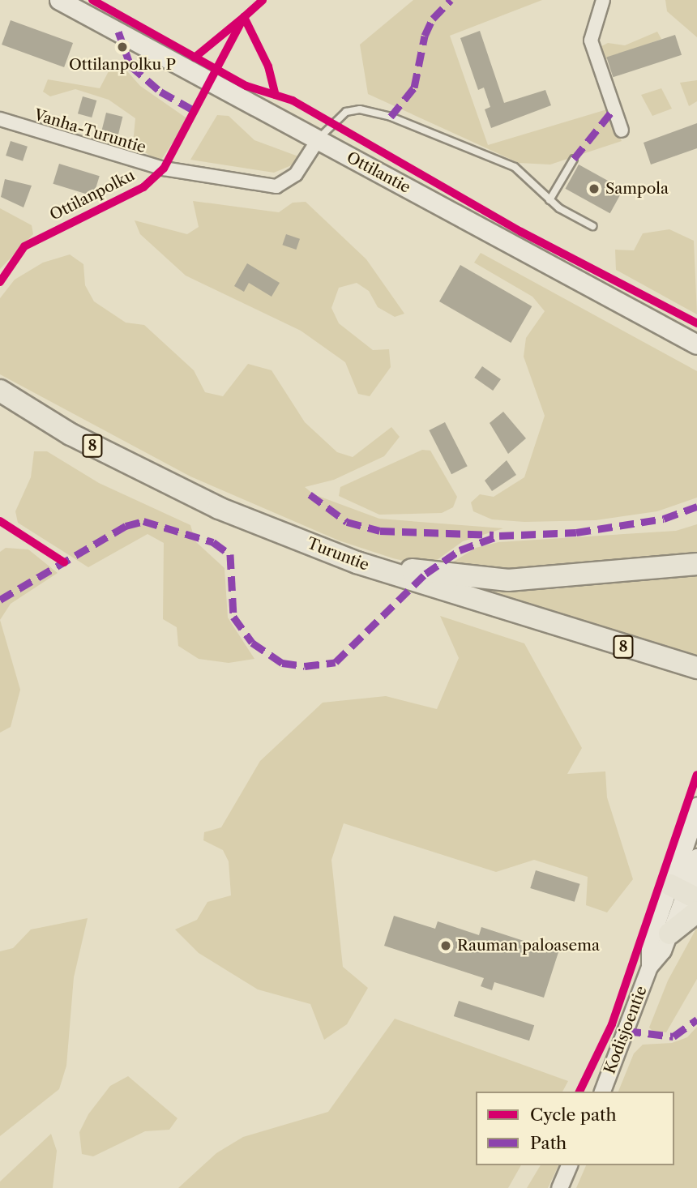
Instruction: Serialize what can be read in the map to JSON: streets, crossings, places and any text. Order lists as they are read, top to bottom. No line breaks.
{"streets":{"highway":["8","Turuntie"],"main road":["Ottilantie","Kodisjoentie"],"street":["Vanha-Turuntie"],"cycle path":["Ottilanpolku"]},"crossings":[["Vanha-Turuntie","Ottilantie"]],"places":["Ottilanpolku P","Sampola","Rauman paloasema"],"legend":["Cycle path","Path"]}
